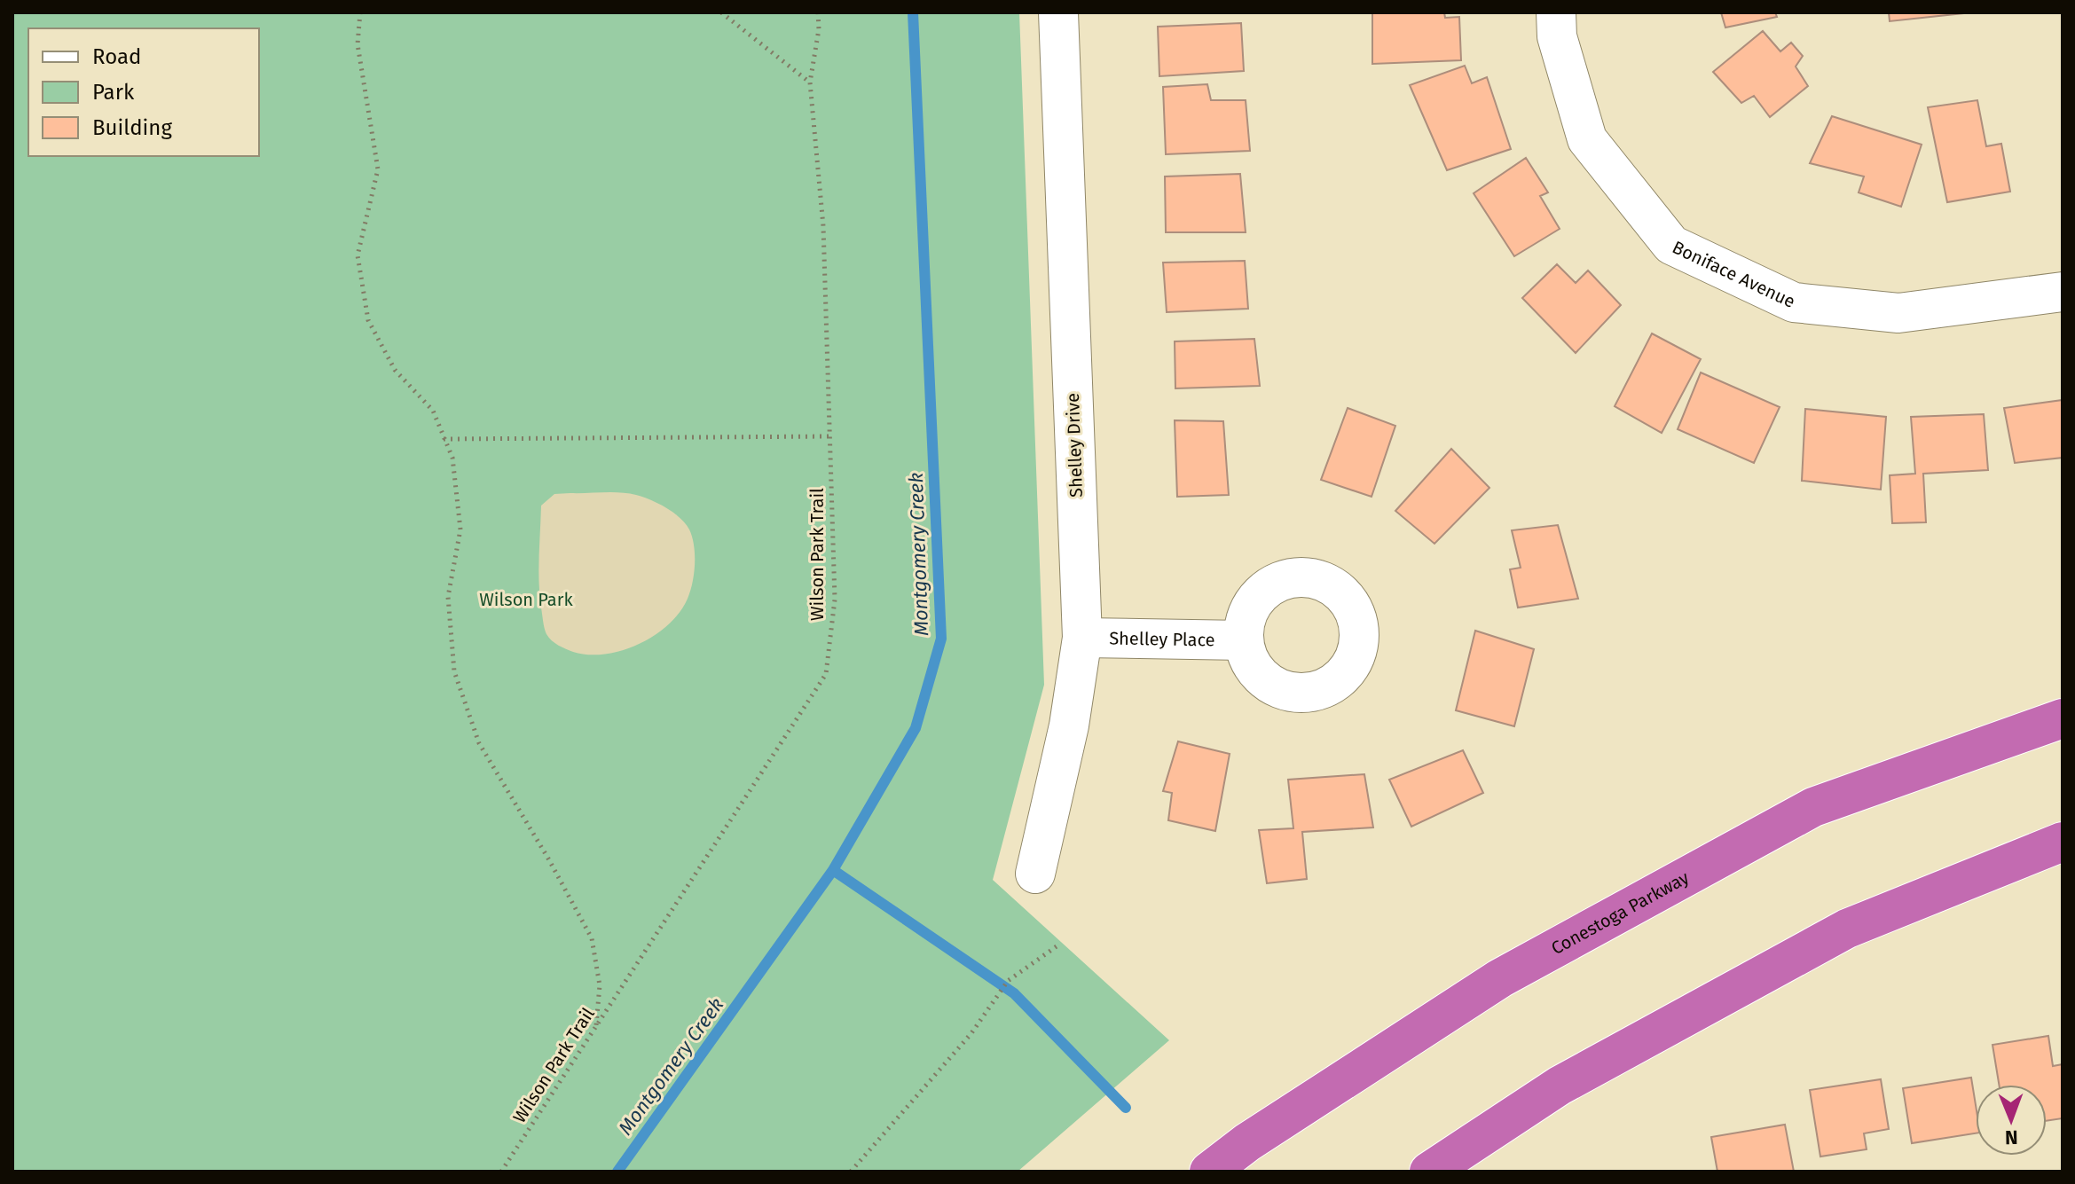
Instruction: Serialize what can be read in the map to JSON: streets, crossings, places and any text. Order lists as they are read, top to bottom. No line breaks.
{"streets":{"highway":["Conestoga Parkway"],"street":["Boniface Avenue","Shelley Drive","Shelley Place"],"path":["Wilson Park Trail"]},"crossings":[["Shelley Drive","Shelley Place"]],"water":["Montgomery Creek"],"parks":["Wilson Park"],"legend":["Road","Park","Building"],"north":"bottom"}
